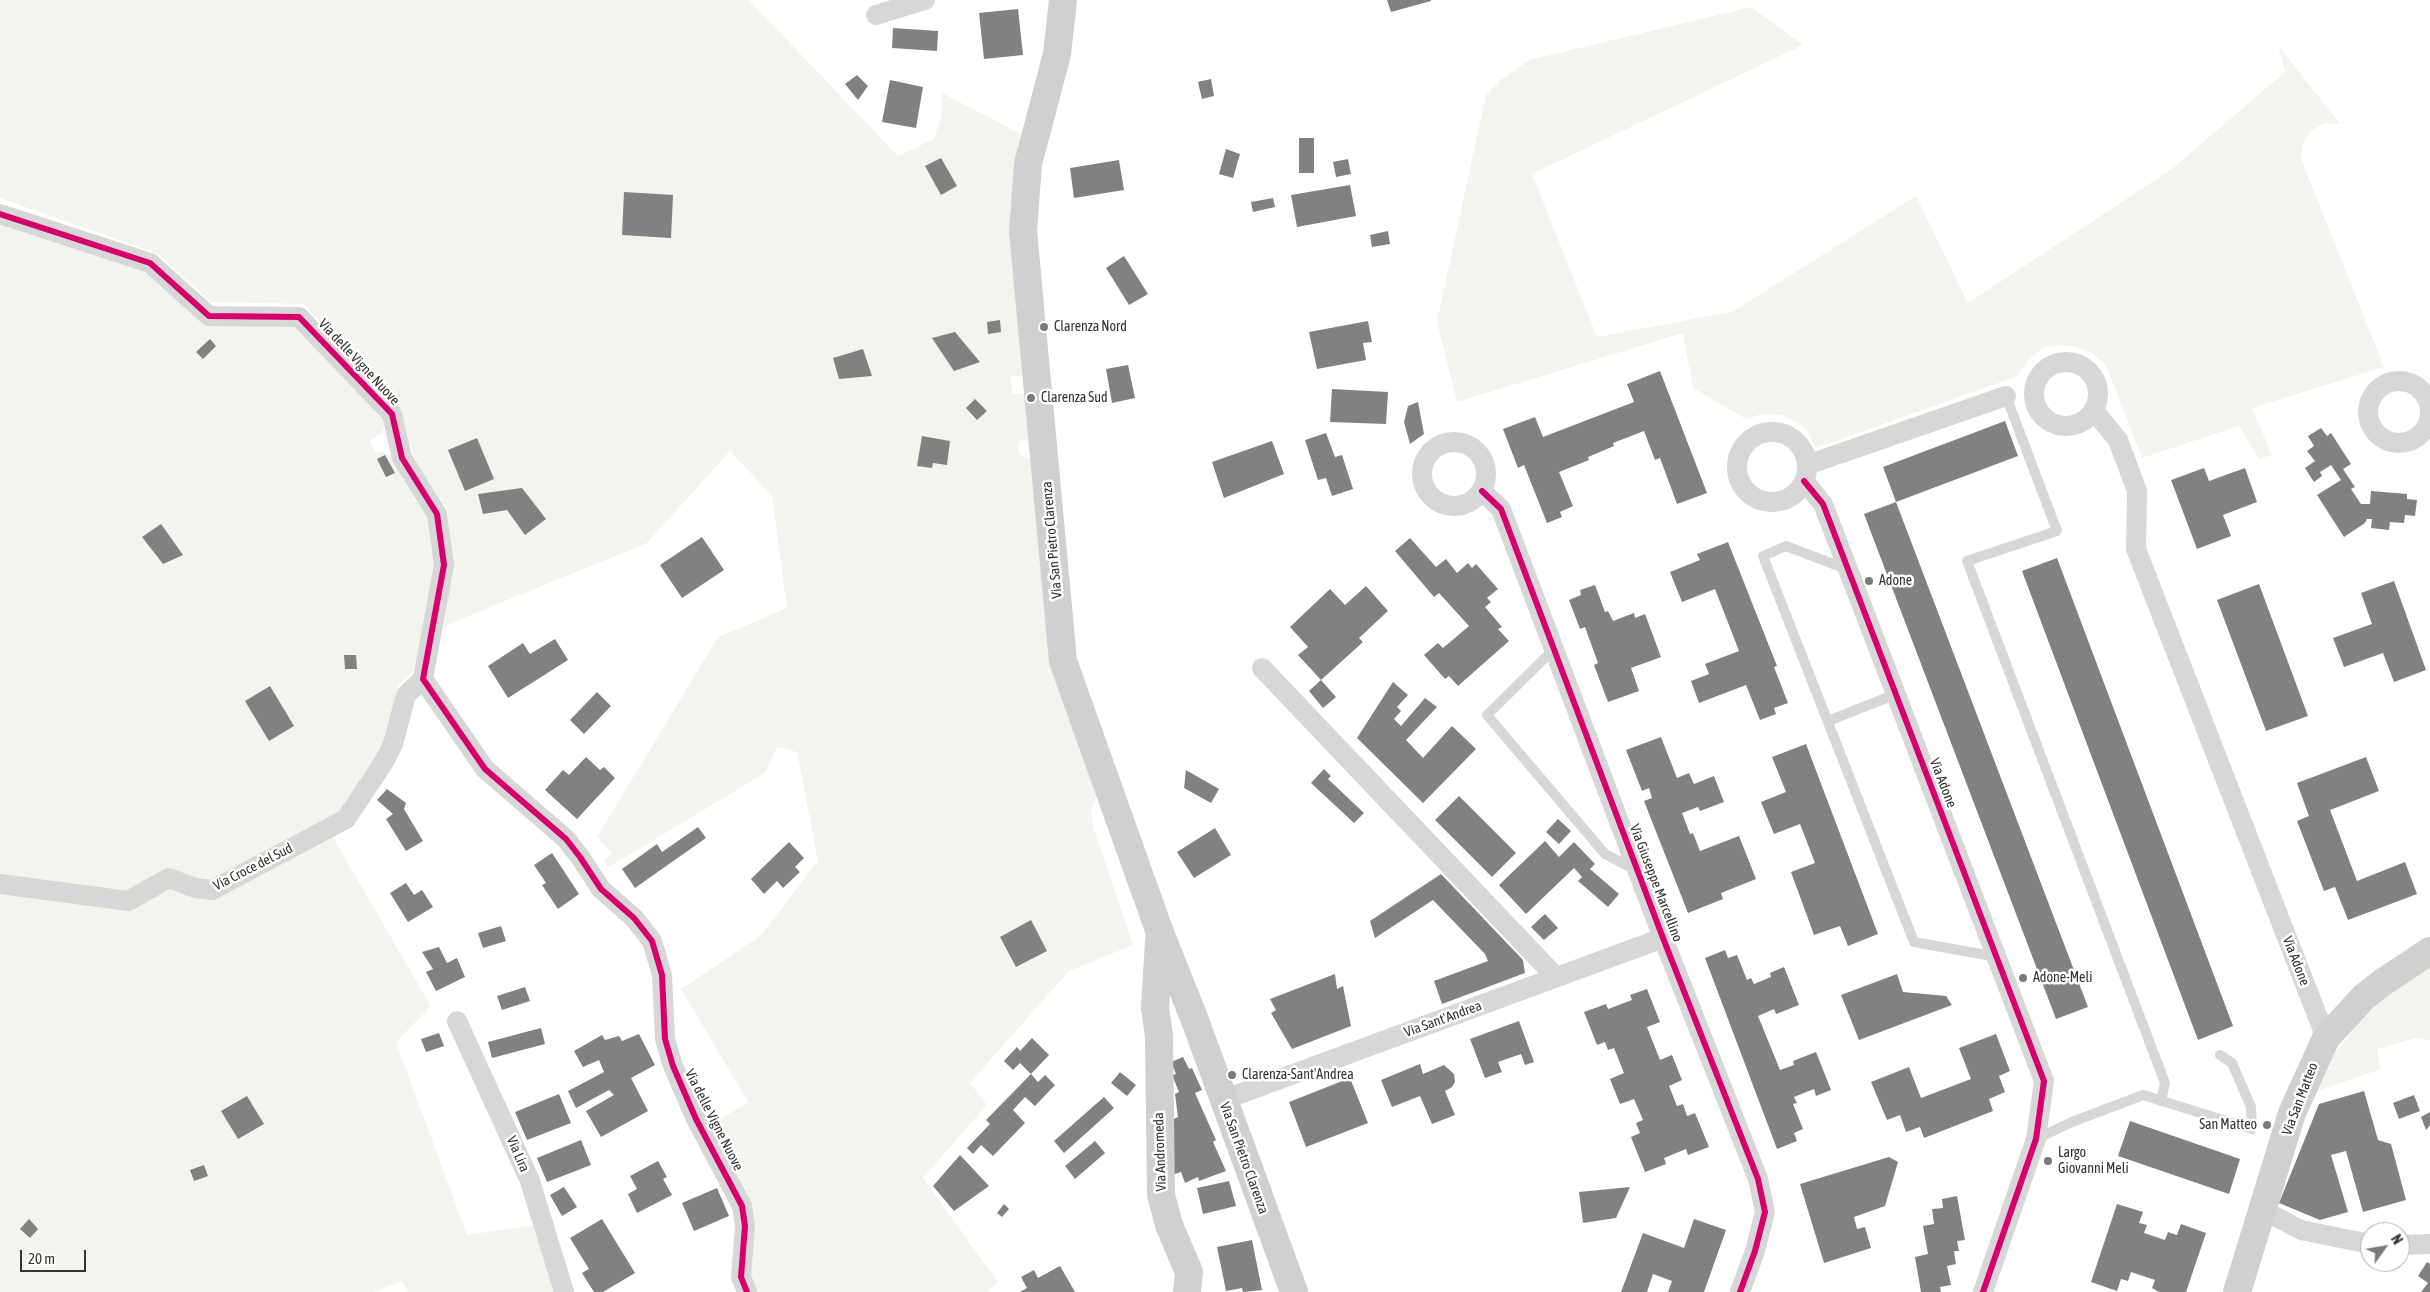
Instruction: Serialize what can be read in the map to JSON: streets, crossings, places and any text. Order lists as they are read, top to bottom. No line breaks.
{"streets":{"main road":["Via San Pietro Clarenza","Via San Matteo","Via Andromeda"],"street":["Via delle Vigne Nuove","Via Adone","Via Croce del Sud","Via Giuseppe Marcellino","Via Sant'Andrea","Via Lira"]},"crossings":[["Via delle Vigne Nuove","Via Croce del Sud"],["Via San Pietro Clarenza","Via Sant'Andrea"],["Via San Pietro Clarenza","Via Andromeda"],["Via Adone","Via San Matteo"],["Via Giuseppe Marcellino","Via Sant'Andrea"]],"places":["Clarenza Nord","Clarenza Sud","Adone","Adone-Meli","Clarenza-Sant'Andrea","San Matteo","Largo Giovanni Meli"],"scale_bar":"20 m","north":"top right"}
